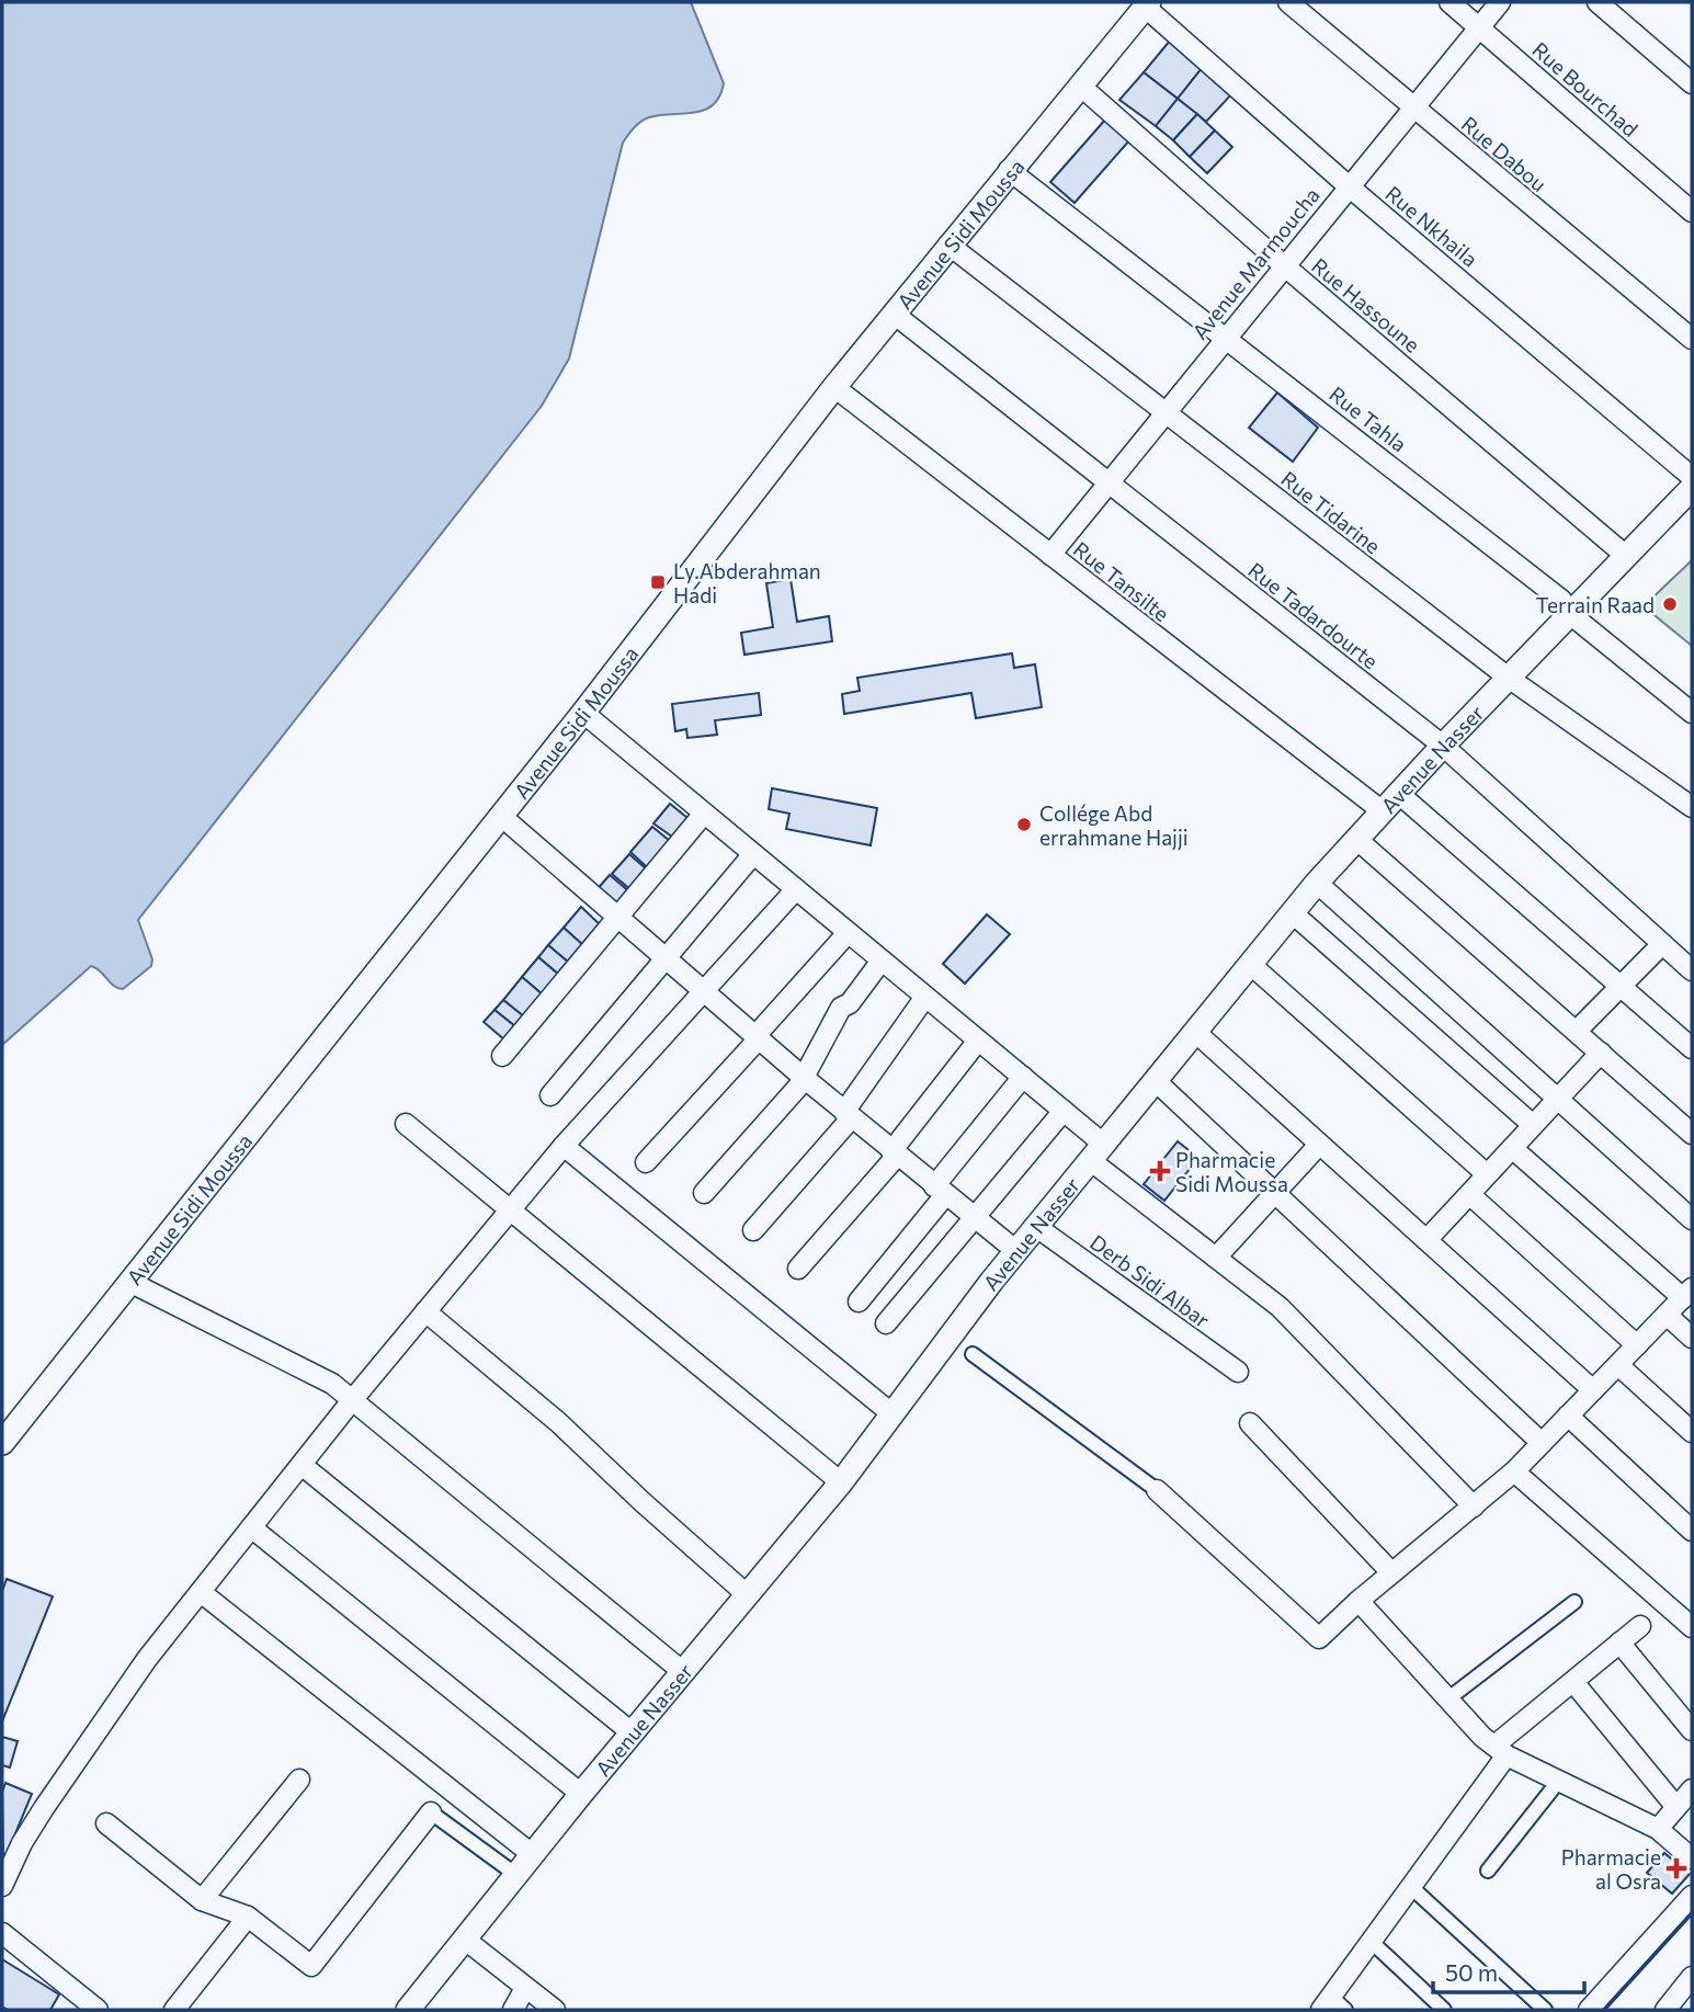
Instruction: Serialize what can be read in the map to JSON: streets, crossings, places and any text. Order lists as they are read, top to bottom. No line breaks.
{"streets":{"street":["Rue Bourchad","Rue Dabou","Rue Nkhaila","Avenue Sidi Moussa","Avenue Marmoucha","Rue Hassoune","Rue Tahla","Rue Tidarine","Rue Tansilte","Rue Tadardourte","Avenue Nasser","Derb Sidi Albar"]},"crossings":[["Rue Bourchad","Avenue Marmoucha"],["Rue Dabou","Avenue Marmoucha"],["Rue Nkhaila","Avenue Sidi Moussa"],["Rue Nkhaila","Avenue Marmoucha"],["Avenue Sidi Moussa","Rue Hassoune"],["Avenue Sidi Moussa","Rue Tahla"],["Avenue Sidi Moussa","Rue Tidarine"],["Avenue Sidi Moussa","Rue Tansilte"],["Avenue Sidi Moussa","Rue Tadardourte"],["Avenue Marmoucha","Rue Hassoune"],["Avenue Marmoucha","Rue Tahla"],["Avenue Marmoucha","Rue Tidarine"],["Avenue Marmoucha","Rue Tansilte"],["Avenue Marmoucha","Rue Tadardourte"],["Rue Hassoune","Avenue Nasser"],["Rue Tahla","Avenue Nasser"],["Rue Tidarine","Avenue Nasser"],["Rue Tansilte","Avenue Nasser"],["Rue Tadardourte","Avenue Nasser"],["Avenue Nasser","Derb Sidi Albar"]],"places":{"transit":["Ly.Abderahman Hadi"],"other":["Terrain Raad","Collége Abd errahmane Hajji"],"health":["Pharmacie Sidi Moussa","Pharmacie al Osra"]},"scale_bar":"50 m"}
